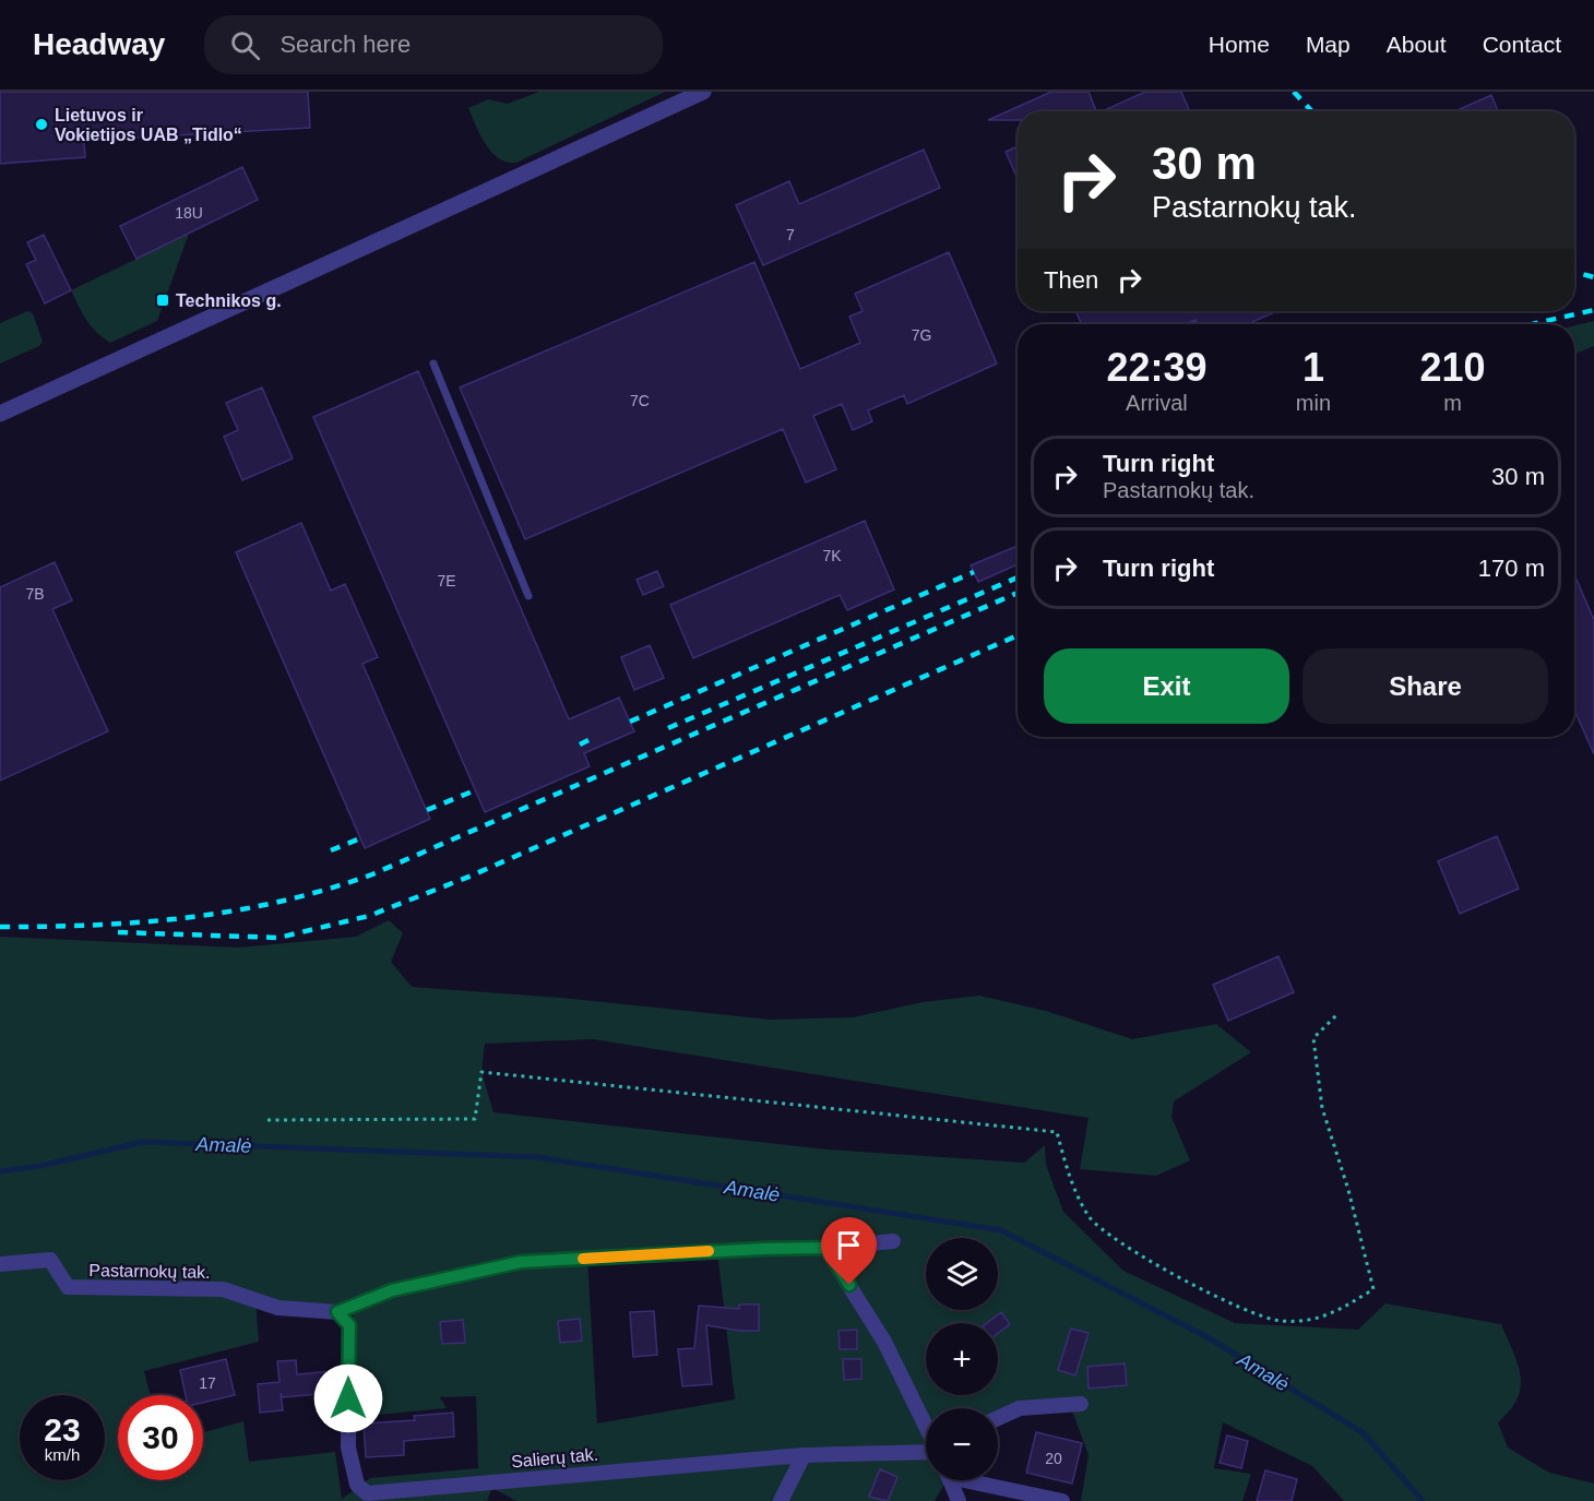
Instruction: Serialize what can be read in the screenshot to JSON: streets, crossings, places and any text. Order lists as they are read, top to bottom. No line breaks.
{"streets":{"street":["Pastarnokų tak.","Salierų tak."]},"crossings":[["Pastarnokų tak.","Salierų tak."]],"water":["Amalė"],"places":{"other":["Lietuvos ir Vokietijos UAB „Tidlo“"],"transit":["Technikos g."]},"house_numbers":["18U","7","7G","7C","7K","7E","7B","17","20"],"page":{"header":"Headway","search":"Search here","nav":["Home","Map","About","Contact"],"turn":["30 m","Pastarnokų tak."],"then":"Then","eta":["22:39","Arrival","1","min","210","m"],"list":[{"name":"Turn right","note":"Pastarnokų tak.","value":"30 m"},{"name":"Turn right","value":"170 m"}],"buttons":["Exit","Share"],"map_buttons":["+","−"],"speed":"23 km/h","limit":"30"}}
